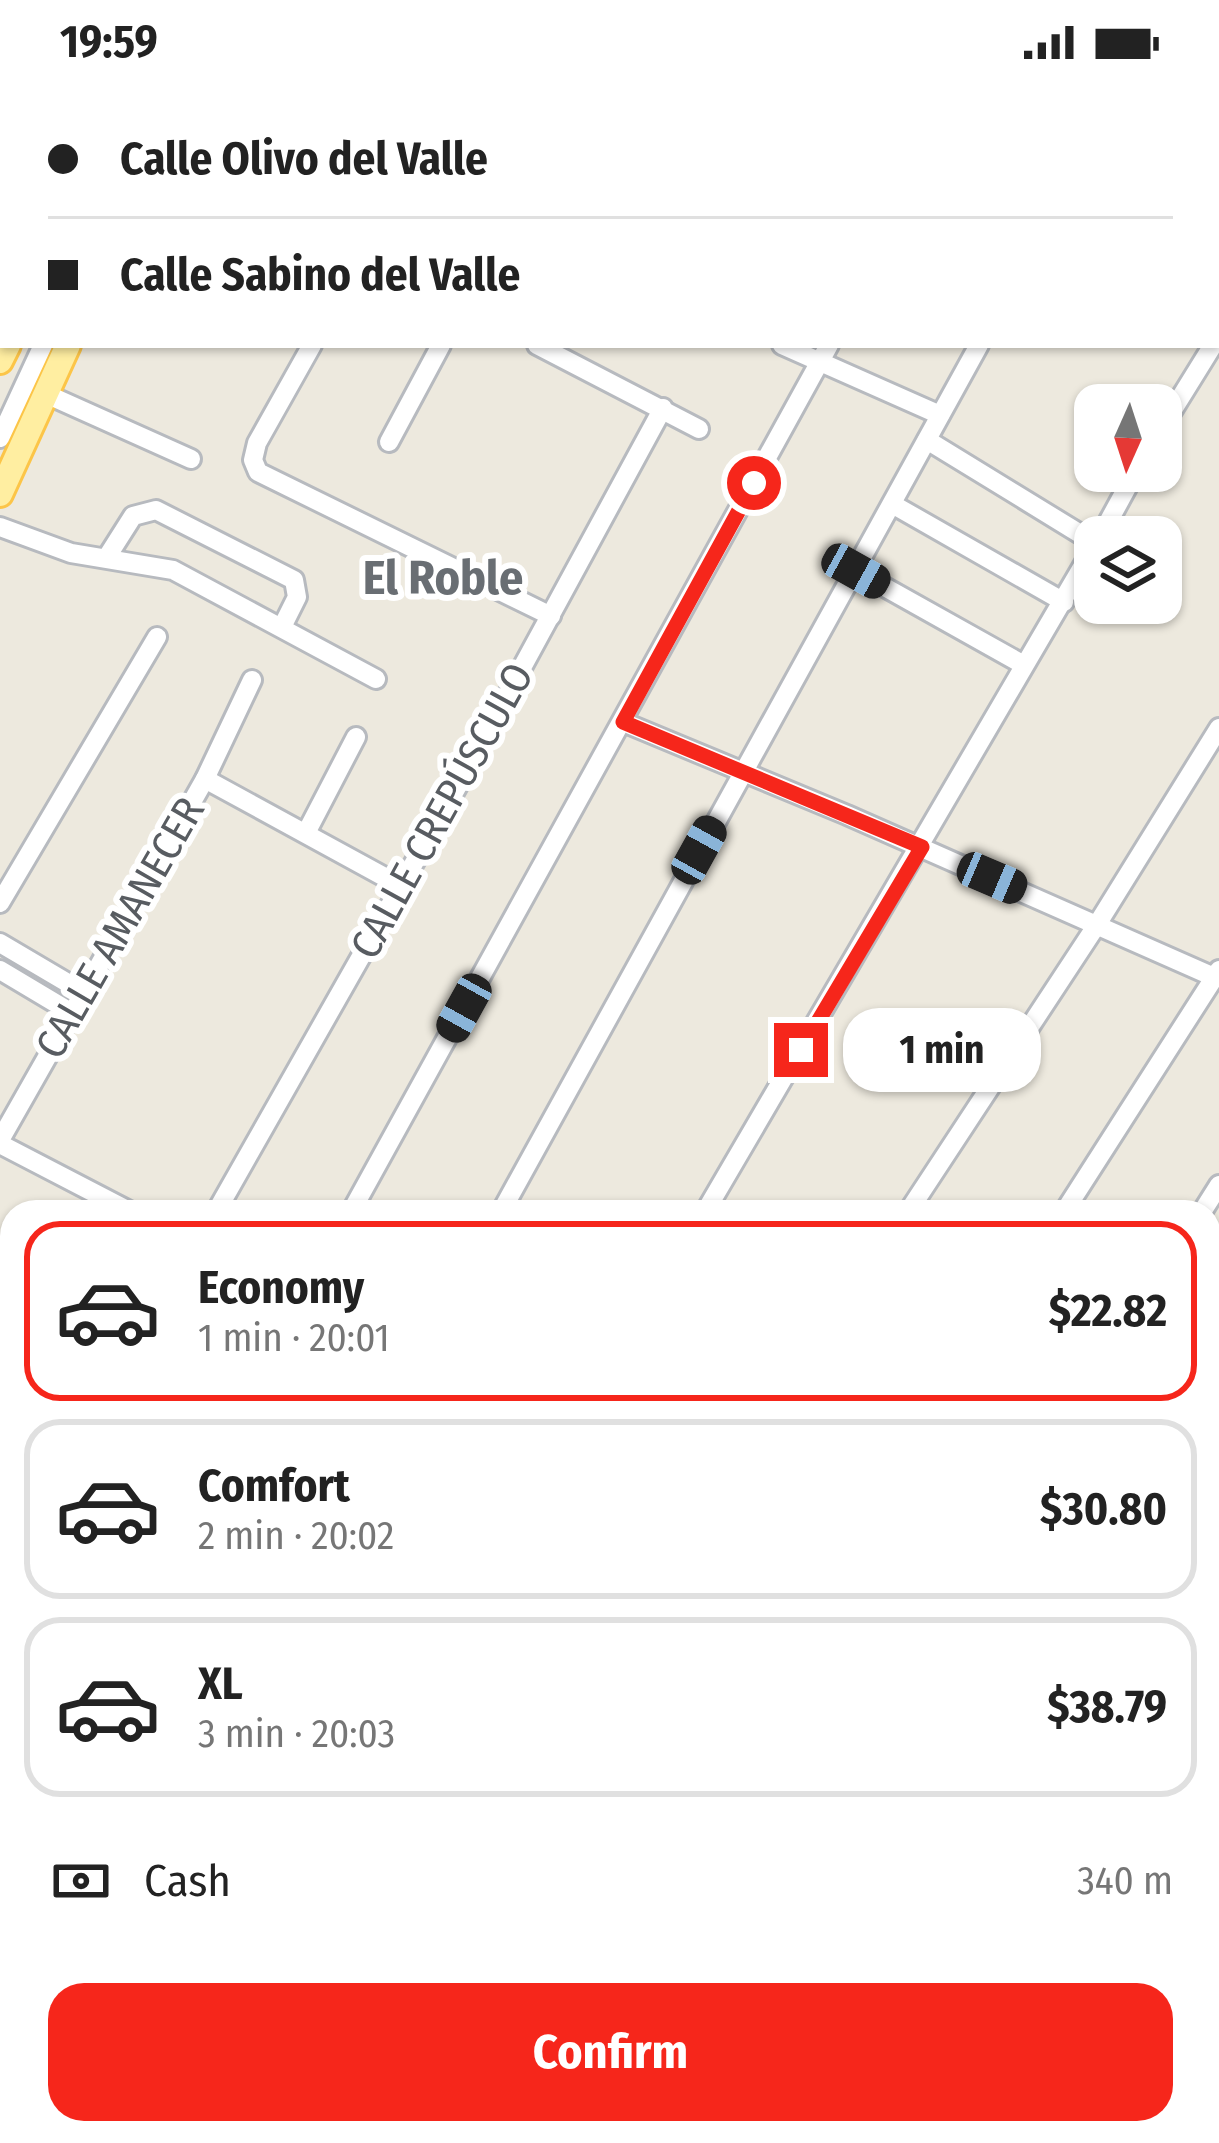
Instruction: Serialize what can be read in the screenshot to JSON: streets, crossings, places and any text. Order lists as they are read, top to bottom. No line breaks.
{"streets":{"street":["CALLE CREPÚSCULO","CALLE AMANECER"]},"districts":["El Roble"],"north":"bottom","page":{"status":"19:59","banner":["Calle Olivo del Valle","Calle Sabino del Valle"],"bubble":"1 min","list":[{"name":"Economy","note":"1 min · 20:01","value":"$22.82"},{"name":"Comfort","note":"2 min · 20:02","value":"$30.80"},{"name":"XL","note":"3 min · 20:03","value":"$38.79"}],"pay":["Cash","340 m"],"buttons":"Confirm"}}
